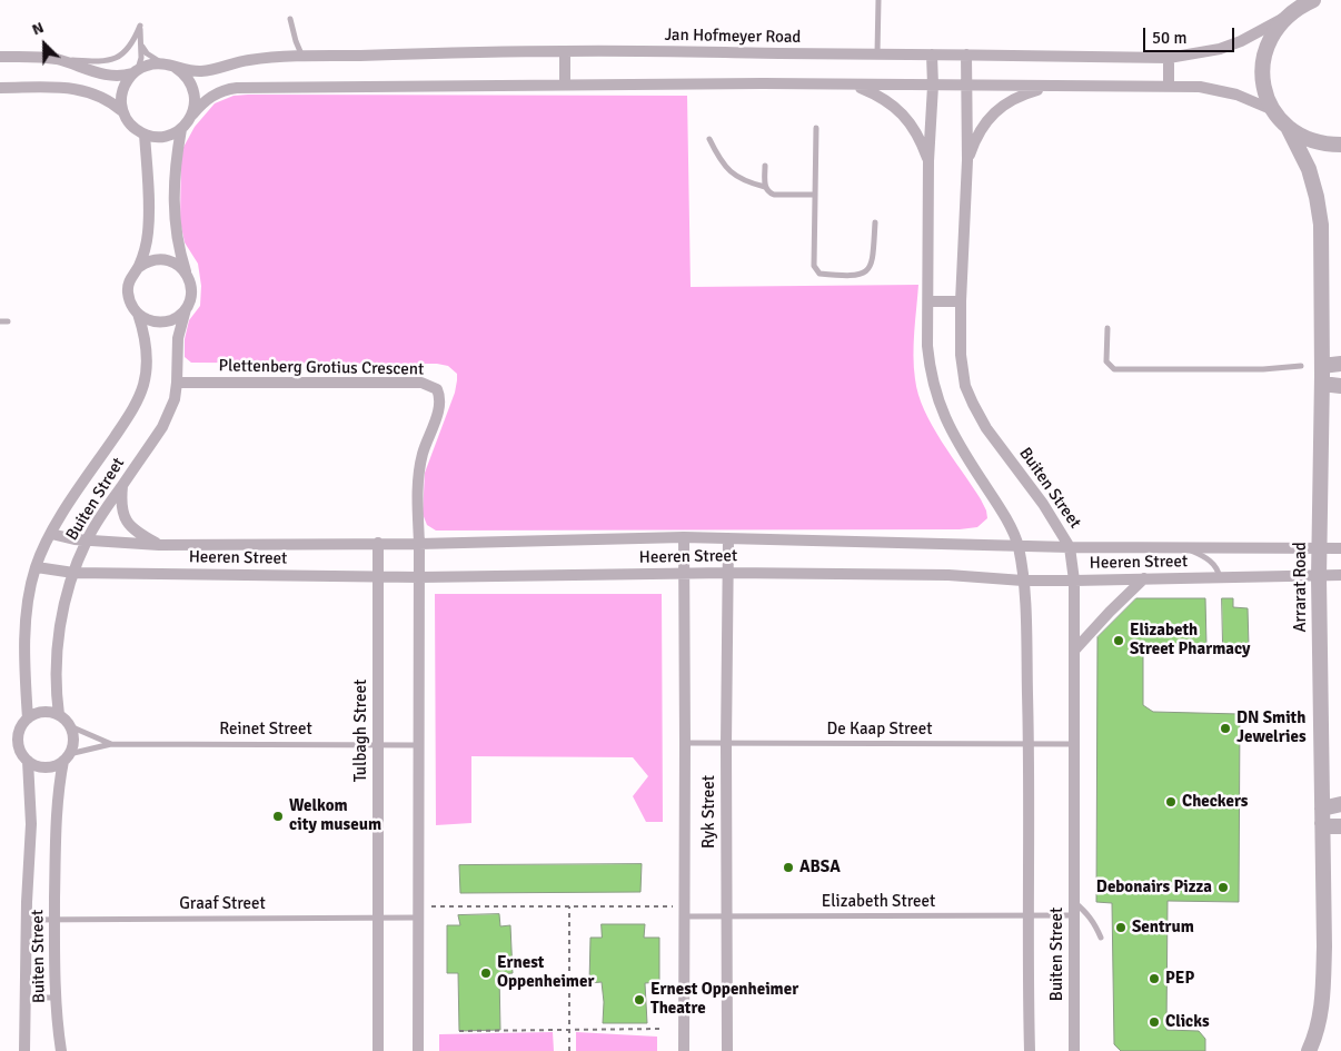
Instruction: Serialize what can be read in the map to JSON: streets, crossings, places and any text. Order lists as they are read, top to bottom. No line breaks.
{"streets":{"street":["Jan Hofmeyer Road","Plettenberg Grotius Crescent","Buiten Street","Heeren Street","Arrarat Road","Tulbagh Street","Ryk Street"],"lane":["Reinet Street","De Kaap Street","Elizabeth Street","Graaf Street"]},"crossings":[["Jan Hofmeyer Road","Buiten Street"],["Plettenberg Grotius Crescent","Buiten Street"],["Plettenberg Grotius Crescent","Heeren Street"],["Buiten Street","Heeren Street"],["Buiten Street","Reinet Street"],["Buiten Street","De Kaap Street"],["Buiten Street","Elizabeth Street"],["Buiten Street","Graaf Street"],["Heeren Street","Arrarat Road"],["Heeren Street","Tulbagh Street"],["Heeren Street","Ryk Street"],["Reinet Street","Tulbagh Street"],["De Kaap Street","Ryk Street"],["Tulbagh Street","Graaf Street"],["Ryk Street","Elizabeth Street"]],"places":["Elizabeth Street Pharmacy","DN Smith Jewelries","Checkers","Welkom city museum","ABSA","Debonairs Pizza","Sentrum","Ernest Oppenheimer","PEP","Ernest Oppenheimer Theatre","Clicks"],"scale_bar":"50 m","north":"top left"}
